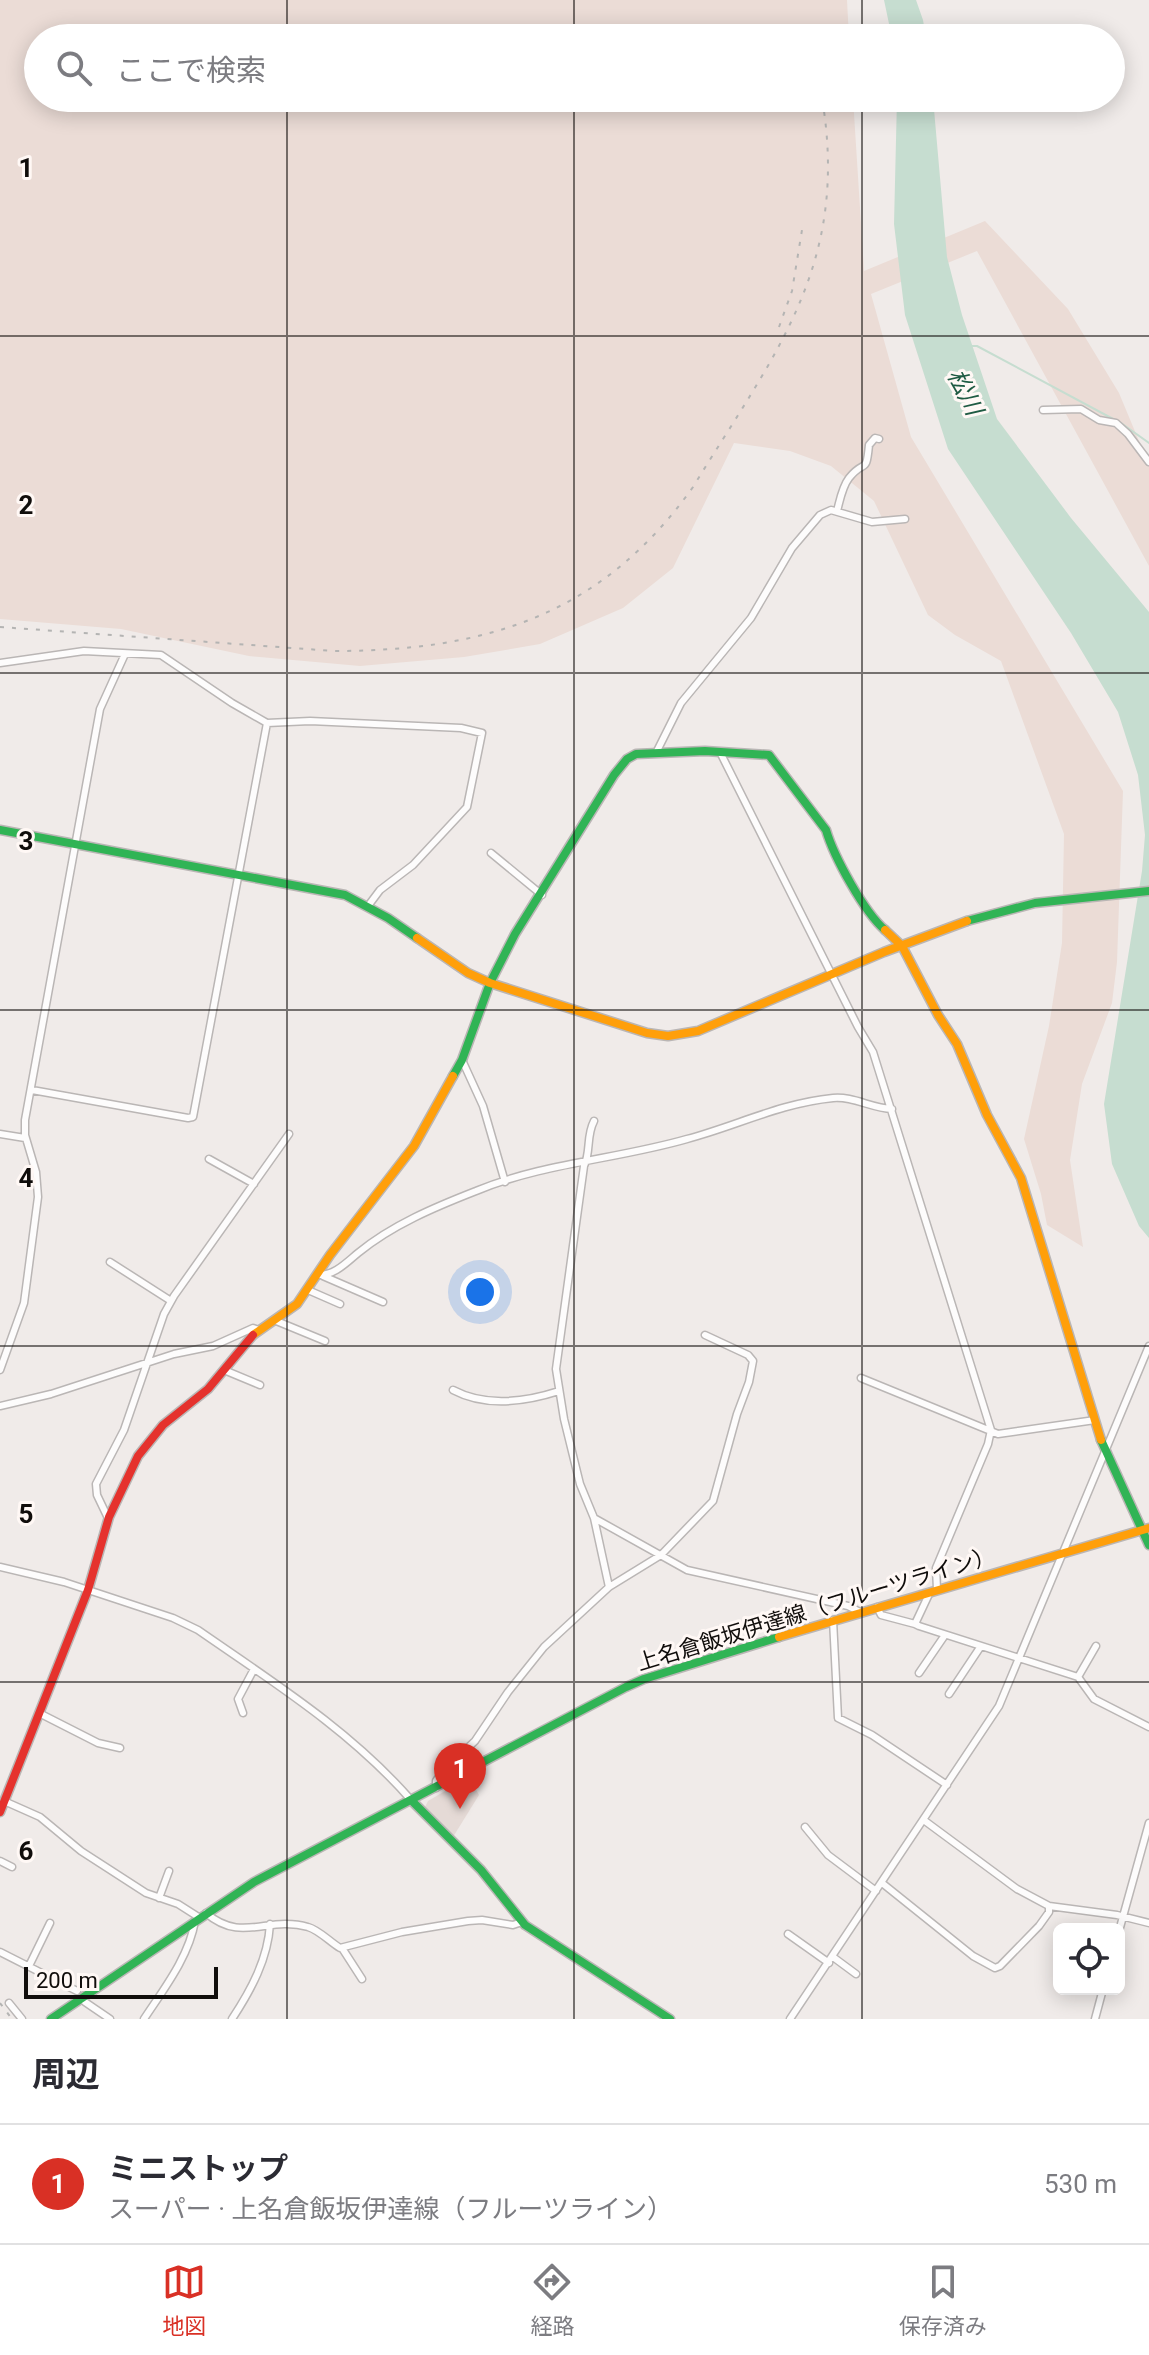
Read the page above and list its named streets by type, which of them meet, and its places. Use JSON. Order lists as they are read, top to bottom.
{
  "streets": {
    "street": ["上名倉飯坂伊達線（フルーツライン）"]
  },
  "water": ["松川"],
  "scale_bar": "200 m",
  "page": {
    "search": "ここで検索",
    "pins": "1",
    "scale": "200 m",
    "heading": "周辺",
    "list": [
      {
        "mark": "1",
        "name": "ミニストップ",
        "note": "スーパー · 上名倉飯坂伊達線（フルーツライン）",
        "value": "530 m"
      }
    ],
    "nav": ["地図", "経路", "保存済み"]
  },
  "grid": {
    "rows": [
      "1",
      "2",
      "3",
      "4",
      "5",
      "6"
    ]
  }
}
